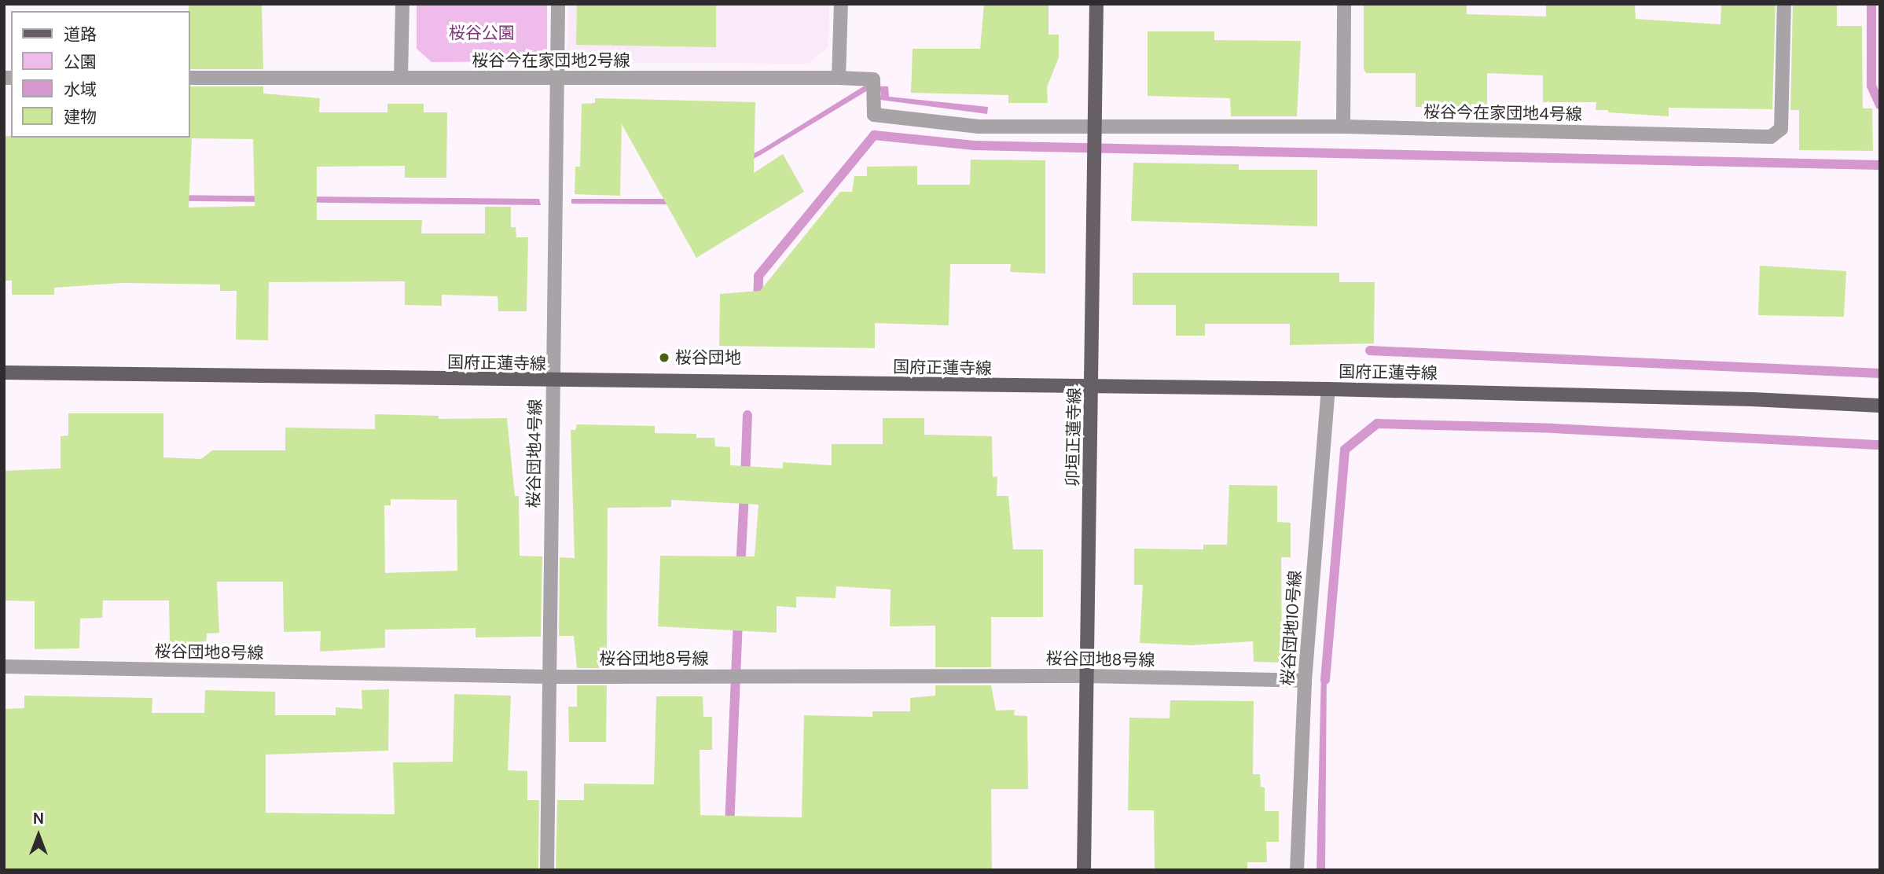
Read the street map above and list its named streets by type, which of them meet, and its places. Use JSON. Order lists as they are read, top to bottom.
{
  "streets": {
    "main road": ["国府正蓮寺線", "卯垣正蓮寺線"],
    "street": [
      "桜谷今在家団地2号線",
      "桜谷今在家団地4号線",
      "桜谷団地4号線",
      "桜谷団地10号線",
      "桜谷団地8号線"
    ]
  },
  "crossings": [
    ["桜谷今在家団地2号線", "桜谷今在家団地4号線"],
    ["桜谷今在家団地2号線", "卯垣正蓮寺線"],
    ["桜谷今在家団地2号線", "桜谷団地4号線"],
    ["桜谷今在家団地4号線", "卯垣正蓮寺線"],
    ["国府正蓮寺線", "卯垣正蓮寺線"],
    ["国府正蓮寺線", "桜谷団地4号線"],
    ["国府正蓮寺線", "桜谷団地10号線"],
    ["卯垣正蓮寺線", "桜谷団地8号線"],
    ["桜谷団地4号線", "桜谷団地8号線"],
    ["桜谷団地10号線", "桜谷団地8号線"]
  ],
  "parks": ["桜谷公園"],
  "places": ["桜谷団地"],
  "legend": [
    "道路",
    "公園",
    "水域",
    "建物"
  ],
  "north": "top"
}
